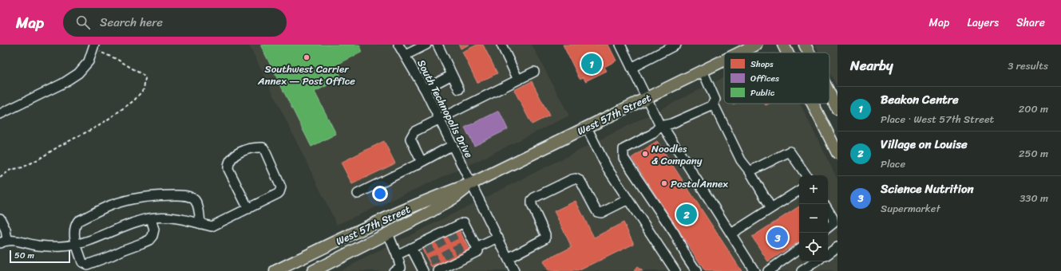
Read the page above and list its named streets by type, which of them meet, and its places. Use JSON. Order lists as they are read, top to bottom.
{
  "streets": {
    "main road": ["West 57th Street"],
    "street": ["South Technopolis Drive"]
  },
  "crossings": [
    ["South Technopolis Drive", "West 57th Street"]
  ],
  "places": ["Southwest Carrier Annex — Post Office", "Noodles & Company", "PostalAnnex"],
  "legend": ["Shops", "Offices", "Public"],
  "scale_bar": "50 m",
  "page": {
    "header": "Map",
    "search": "Search here",
    "nav": ["Map", "Layers", "Share"],
    "heading": ["Nearby", "3 results"],
    "pins": ["1", "2", "3"],
    "list": [
      {
        "mark": "1",
        "name": "Beakon Centre",
        "note": "Place · West 57th Street",
        "value": "200 m"
      },
      {
        "mark": "2",
        "name": "Village on Louise",
        "note": "Place",
        "value": "250 m"
      },
      {
        "mark": "3",
        "name": "Science Nutrition",
        "note": "Supermarket",
        "value": "330 m"
      }
    ],
    "map_buttons": ["+", "−"],
    "scale": "50 m"
  }
}
